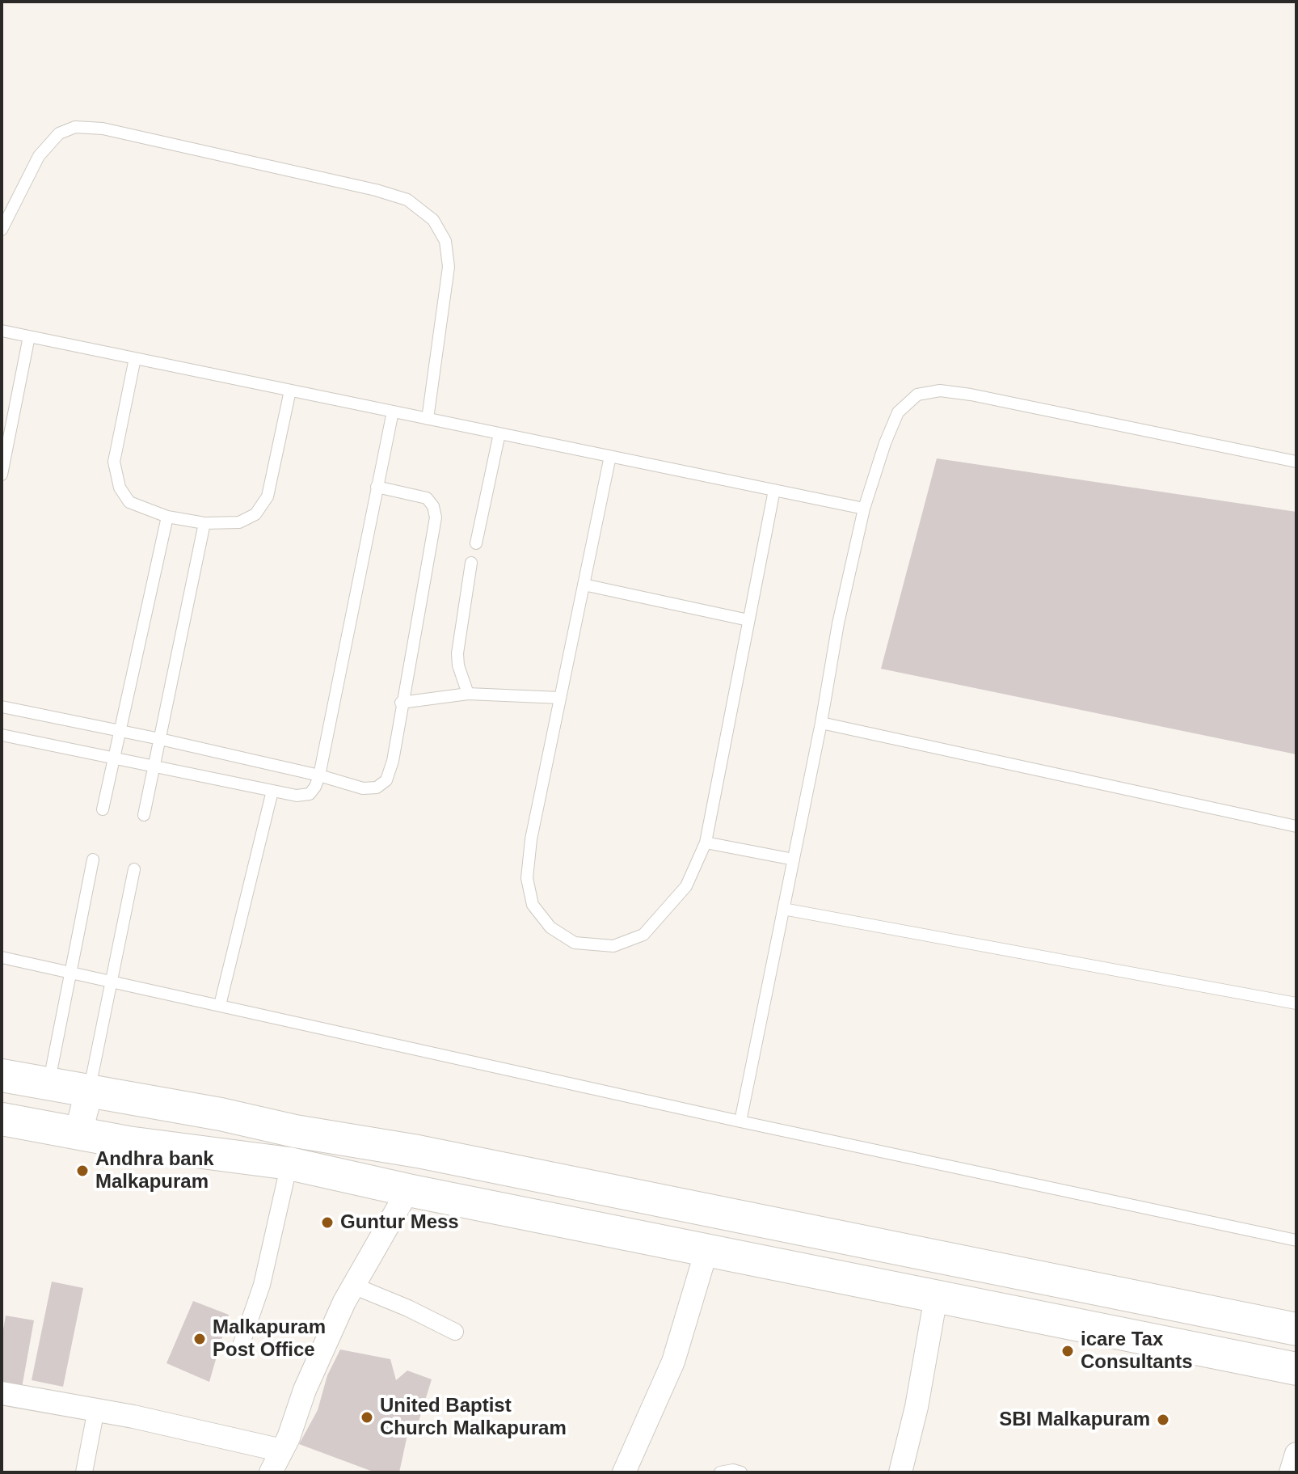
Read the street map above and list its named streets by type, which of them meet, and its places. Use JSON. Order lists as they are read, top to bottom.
{
  "places": [
    "Andhra bank Malkapuram",
    "Guntur Mess",
    "Malkapuram Post Office",
    "icare Tax Consultants",
    "United Baptist Church Malkapuram",
    "SBI Malkapuram"
  ]
}
